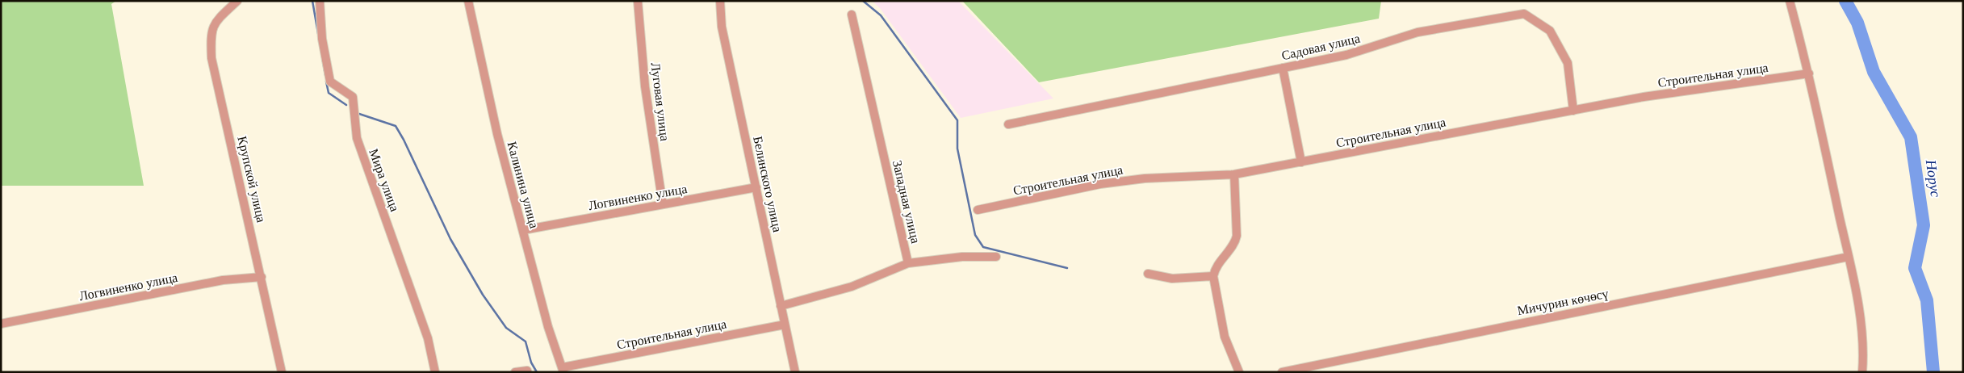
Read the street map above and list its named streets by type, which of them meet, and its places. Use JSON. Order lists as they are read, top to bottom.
{
  "streets": {
    "street": [
      "Садовая улица",
      "Строительная улица",
      "Луговая улица",
      "Крупской улица",
      "Мира улица",
      "Белинского улица",
      "Калинина улица",
      "Логвиненко улица",
      "Западная улица",
      "Мичурин көчөсү"
    ]
  },
  "crossings": [
    ["Садовая улица", "Строительная улица"],
    ["Строительная улица", "Белинского улица"],
    ["Строительная улица", "Калинина улица"],
    ["Луговая улица", "Логвиненко улица"],
    ["Крупской улица", "Логвиненко улица"],
    ["Белинского улица", "Логвиненко улица"],
    ["Белинского улица", "Западная улица"],
    ["Калинина улица", "Логвиненко улица"]
  ],
  "water": ["Норус"]
}
